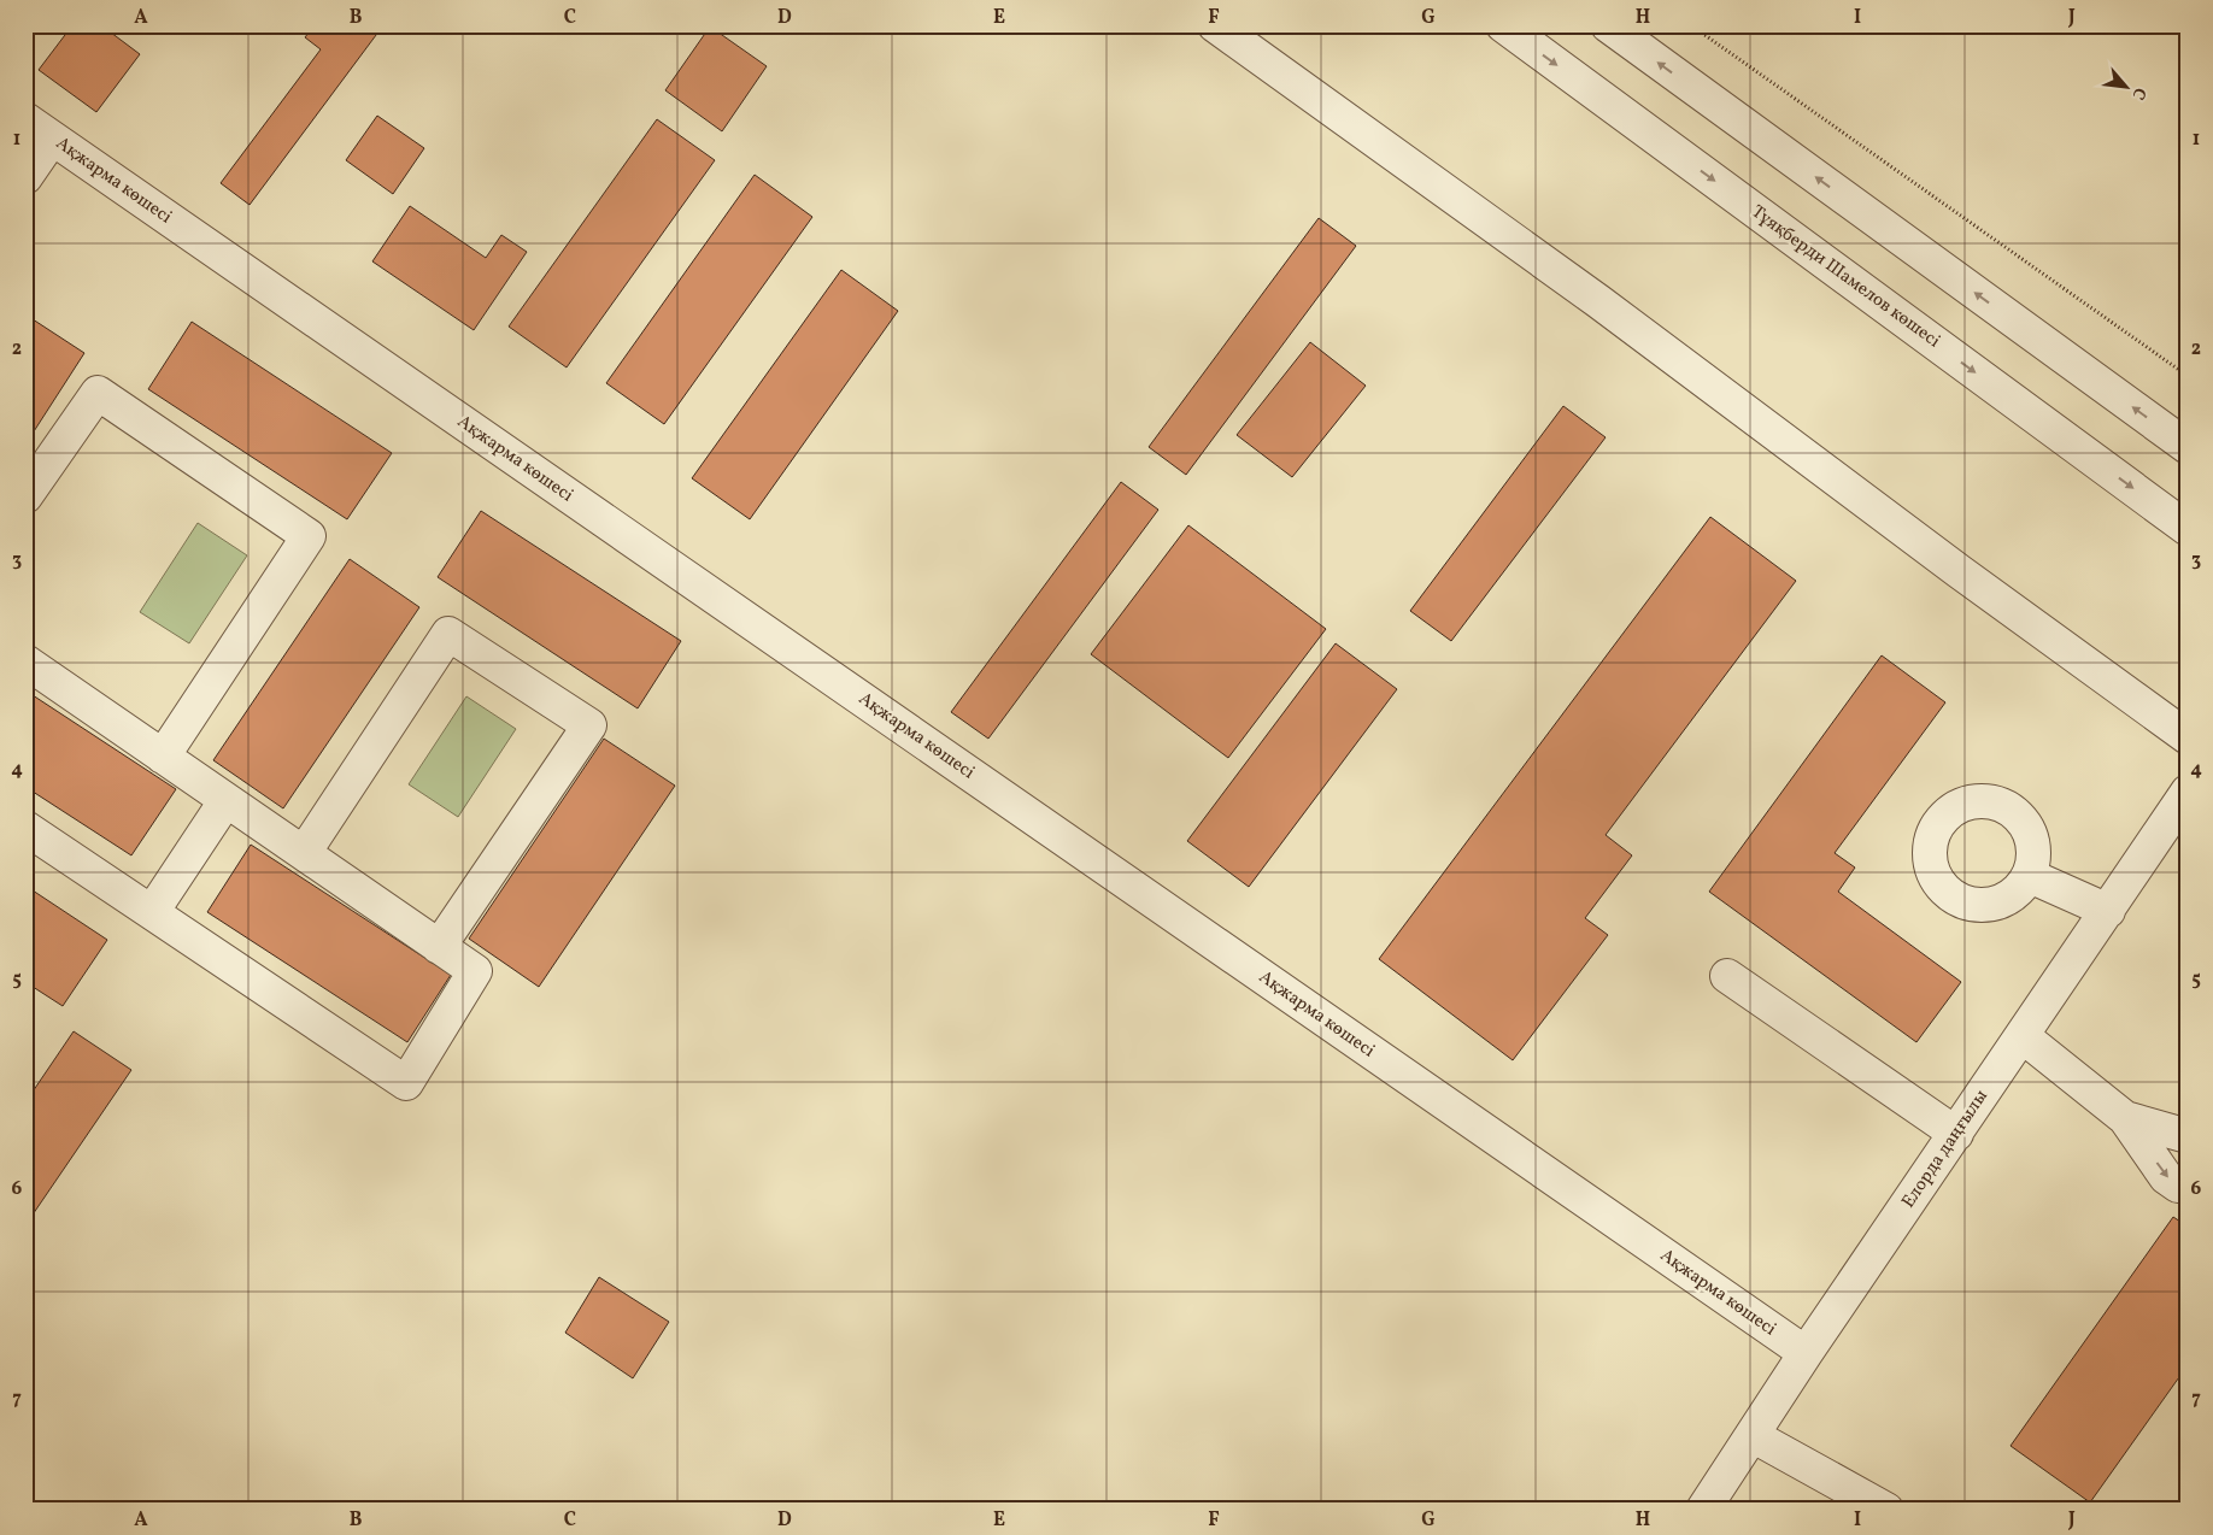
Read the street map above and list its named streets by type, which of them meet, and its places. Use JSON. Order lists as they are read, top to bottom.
{
  "streets": {
    "street": ["Ақжарма көшесі", "Тұяқберди Шамелов көшесі", "Елорда даңғылы"]
  },
  "crossings": [
    ["Ақжарма көшесі", "Елорда даңғылы"]
  ],
  "north": "bottom right",
  "grid": {
    "columns": [
      "A",
      "B",
      "C",
      "D",
      "E",
      "F",
      "G",
      "H",
      "I",
      "J"
    ],
    "rows": [
      "1",
      "2",
      "3",
      "4",
      "5",
      "6",
      "7"
    ]
  }
}
